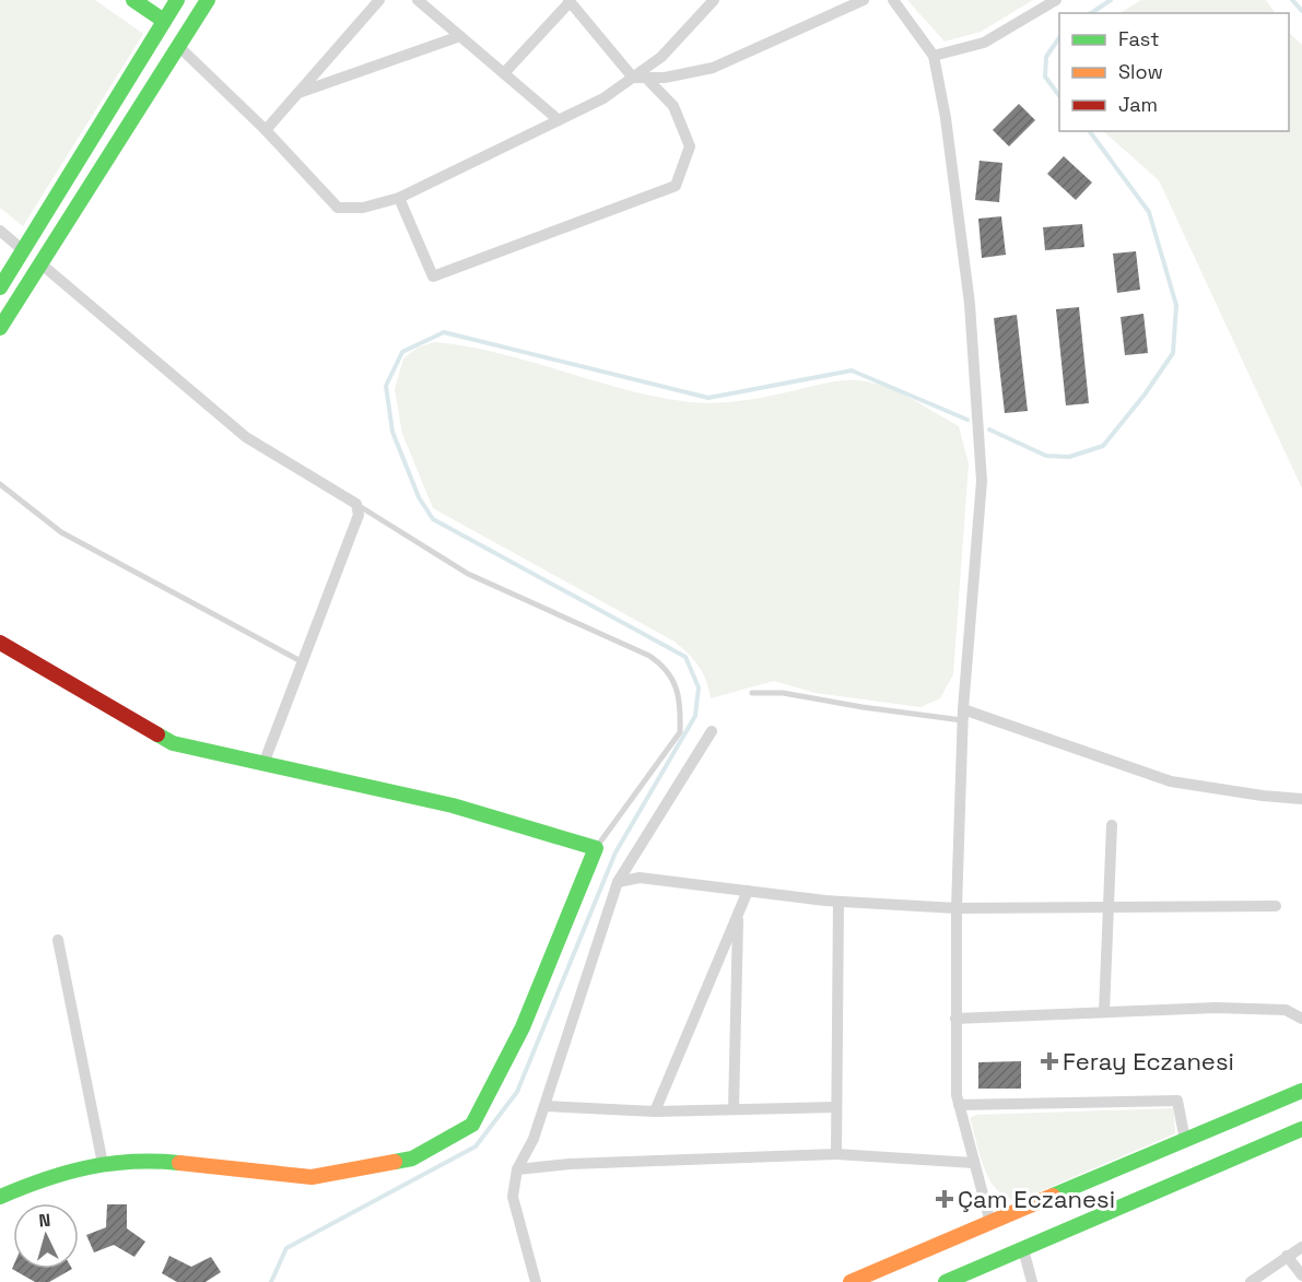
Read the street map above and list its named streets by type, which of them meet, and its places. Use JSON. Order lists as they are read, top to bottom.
{
  "places": {
    "health": ["Feray Eczanesi", "Çam Eczanesi"]
  },
  "legend": ["Fast", "Slow", "Jam"],
  "north": "top"
}
